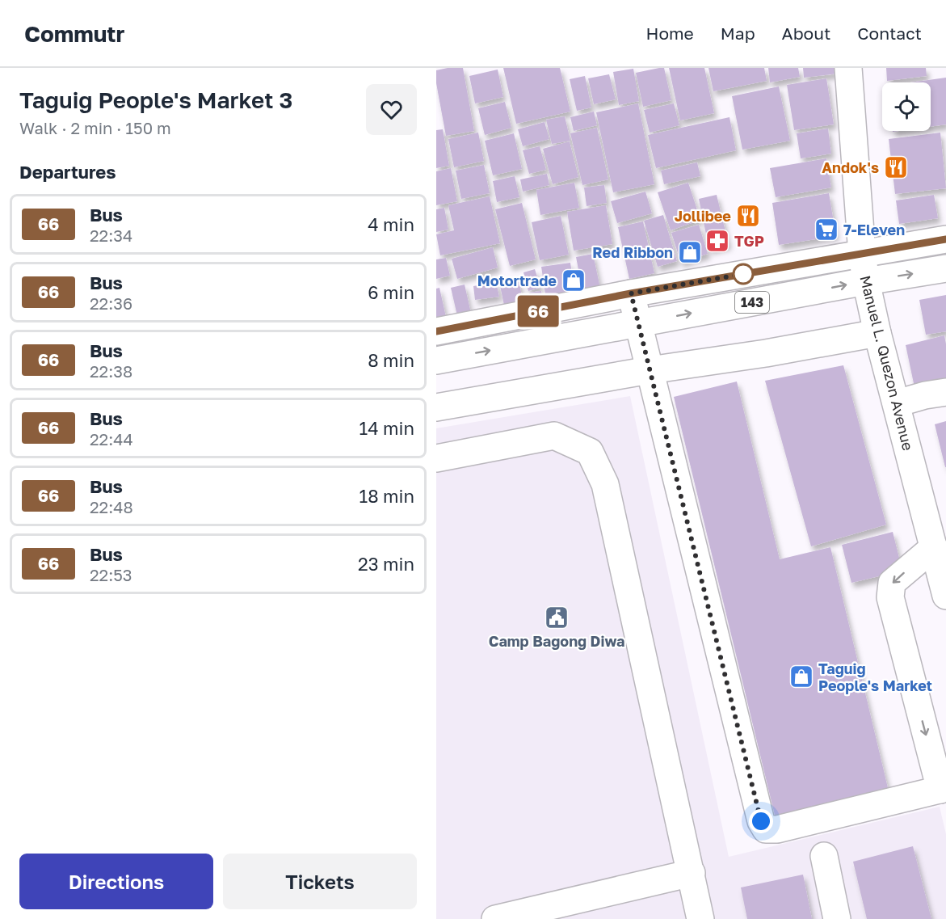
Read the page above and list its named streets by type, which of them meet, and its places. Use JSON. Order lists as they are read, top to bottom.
{
  "streets": {
    "main road": ["143", "Manuel L. Quezon Avenue"]
  },
  "crossings": [
    ["143", "Manuel L. Quezon Avenue"]
  ],
  "places": {
    "restaurant": ["Andok's", "Jollibee"],
    "supermarket": ["7-Eleven"],
    "pharmacy": ["TGP"],
    "shop": ["Red Ribbon", "Motortrade", "Taguig People's Market"],
    "public building": ["Camp Bagong Diwa"]
  },
  "lines": ["bus line 66"],
  "page": {
    "header": "Commutr",
    "nav": [
      "Home",
      "Map",
      "About",
      "Contact"
    ],
    "heading": [
      ["Taguig People's Market 3", "Walk · 2 min · 150 m"],
      "Departures"
    ],
    "on_map": "66",
    "list": [
      {
        "mark": "66",
        "name": "Bus",
        "note": "22:34",
        "value": "4 min"
      },
      {
        "mark": "66",
        "name": "Bus",
        "note": "22:36",
        "value": "6 min"
      },
      {
        "mark": "66",
        "name": "Bus",
        "note": "22:38",
        "value": "8 min"
      },
      {
        "mark": "66",
        "name": "Bus",
        "note": "22:44",
        "value": "14 min"
      },
      {
        "mark": "66",
        "name": "Bus",
        "note": "22:48",
        "value": "18 min"
      },
      {
        "mark": "66",
        "name": "Bus",
        "note": "22:53",
        "value": "23 min"
      }
    ],
    "buttons": ["Directions", "Tickets"]
  }
}
